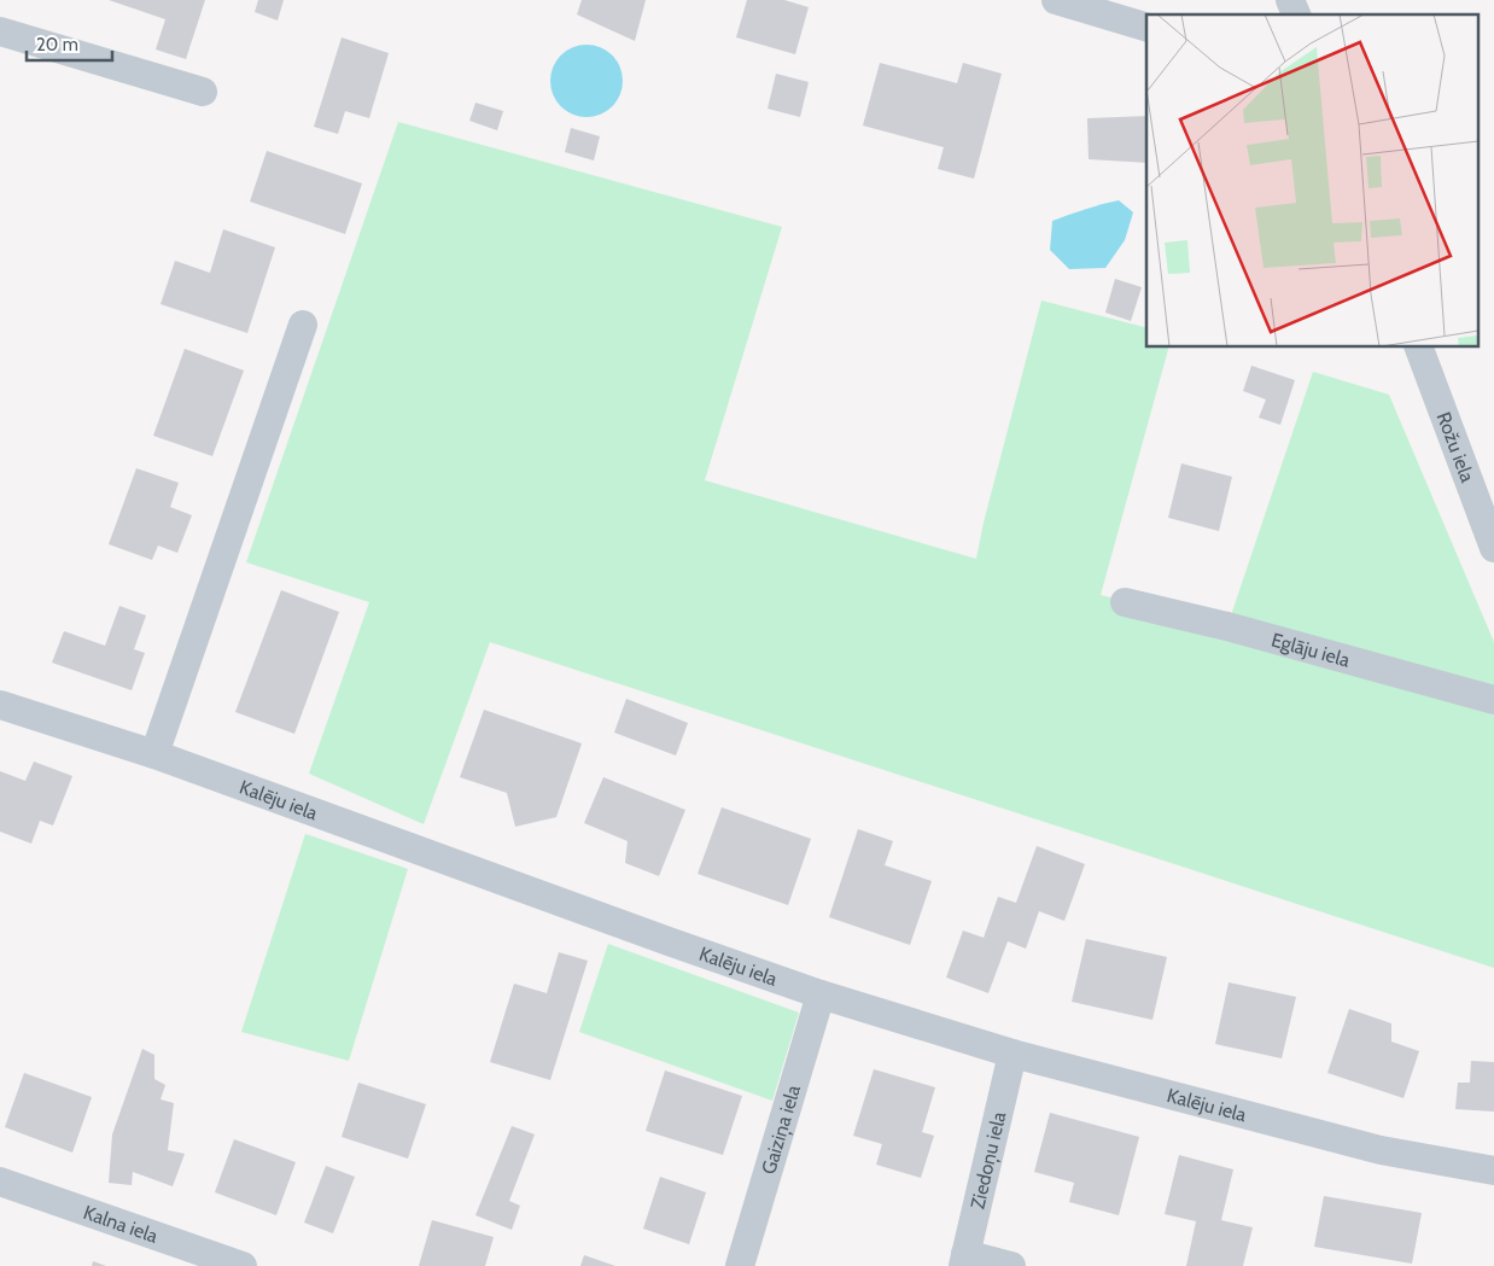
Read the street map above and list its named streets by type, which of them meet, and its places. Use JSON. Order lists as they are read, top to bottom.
{
  "streets": {
    "street": [
      "Rožu iela",
      "Eglāju iela",
      "Kalēju iela",
      "Gaiziņa iela",
      "Ziedoņu iela",
      "Kalna iela"
    ]
  },
  "crossings": [
    ["Kalēju iela", "Gaiziņa iela"],
    ["Kalēju iela", "Ziedoņu iela"]
  ],
  "scale_bar": "20 m"
}
